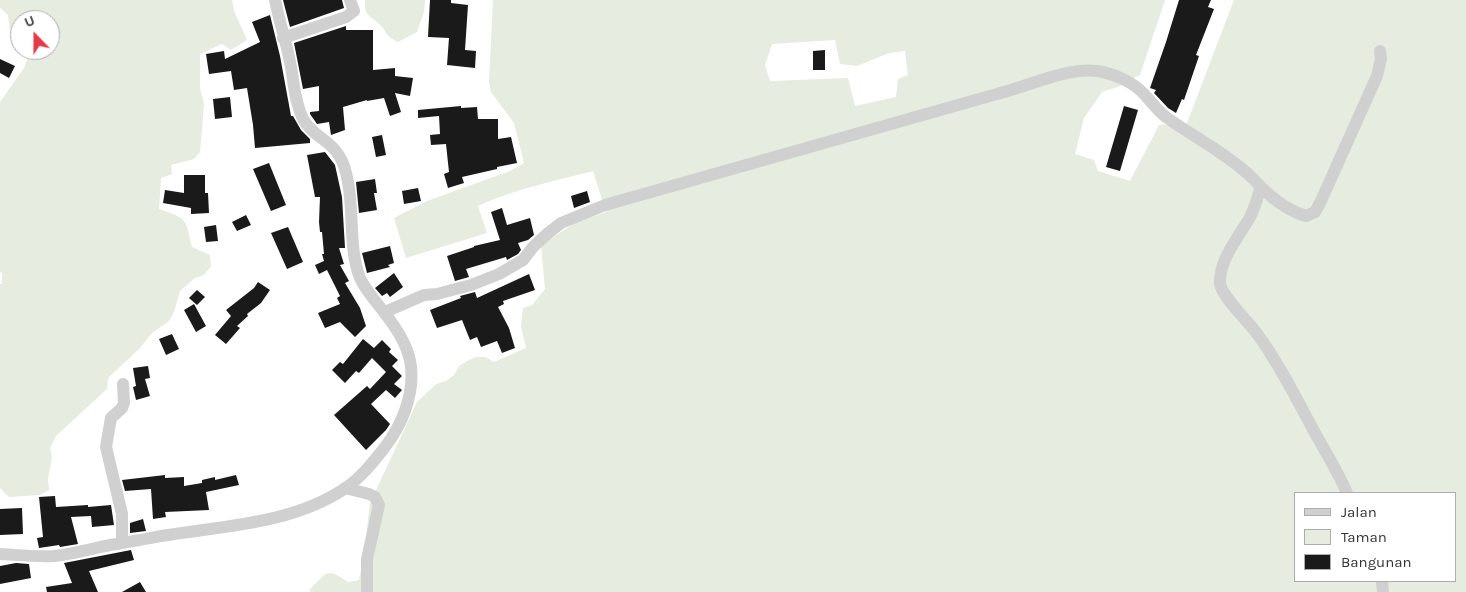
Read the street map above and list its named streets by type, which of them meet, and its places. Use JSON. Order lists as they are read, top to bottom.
{
  "legend": ["Jalan", "Taman", "Bangunan"],
  "north": "top"
}
